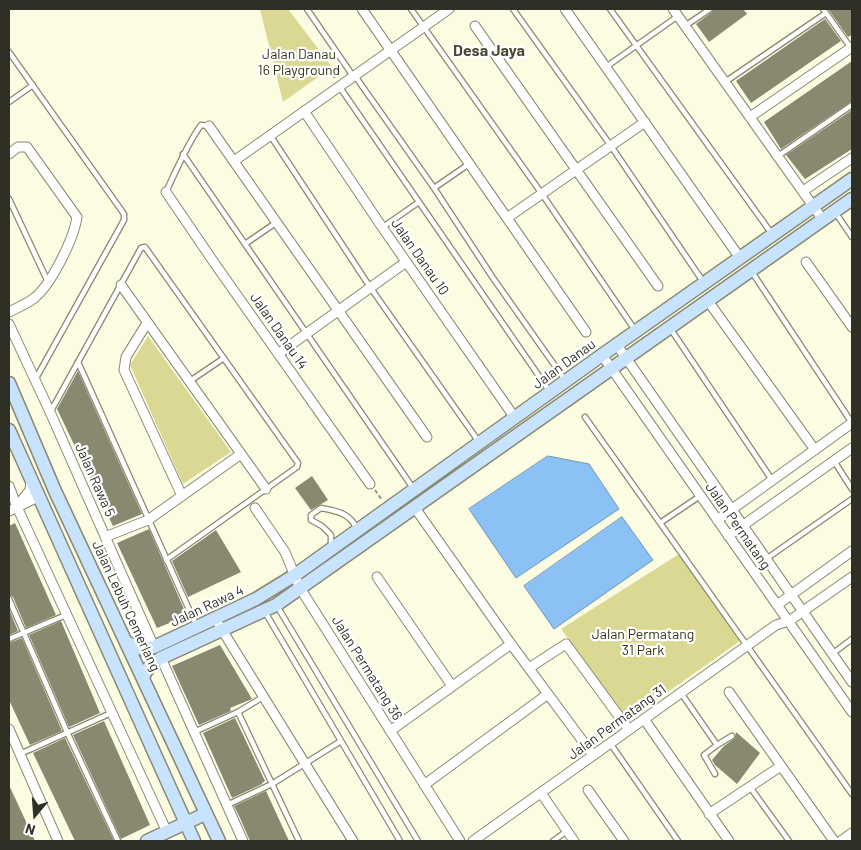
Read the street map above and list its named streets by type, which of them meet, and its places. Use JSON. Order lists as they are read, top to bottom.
{
  "streets": {
    "street": [
      "Jalan Danau 10",
      "Jalan Danau 14",
      "Jalan Danau",
      "Jalan Rawa 5",
      "Jalan Permatang",
      "Jalan Lebuh Cemerlang",
      "Jalan Rawa 4",
      "Jalan Permatang 36",
      "Jalan Permatang 31"
    ]
  },
  "crossings": [
    ["Jalan Danau 10", "Jalan Danau"],
    ["Jalan Danau", "Jalan Permatang"],
    ["Jalan Danau", "Jalan Rawa 4"],
    ["Jalan Danau", "Jalan Permatang 36"],
    ["Jalan Rawa 5", "Jalan Rawa 4"],
    ["Jalan Permatang", "Jalan Permatang 31"],
    ["Jalan Lebuh Cemerlang", "Jalan Rawa 4"],
    ["Jalan Rawa 4", "Jalan Permatang 36"]
  ],
  "districts": ["Desa Jaya"],
  "parks": ["Jalan Danau 16 Playground", "Jalan Permatang 31 Park"],
  "north": "bottom"
}
